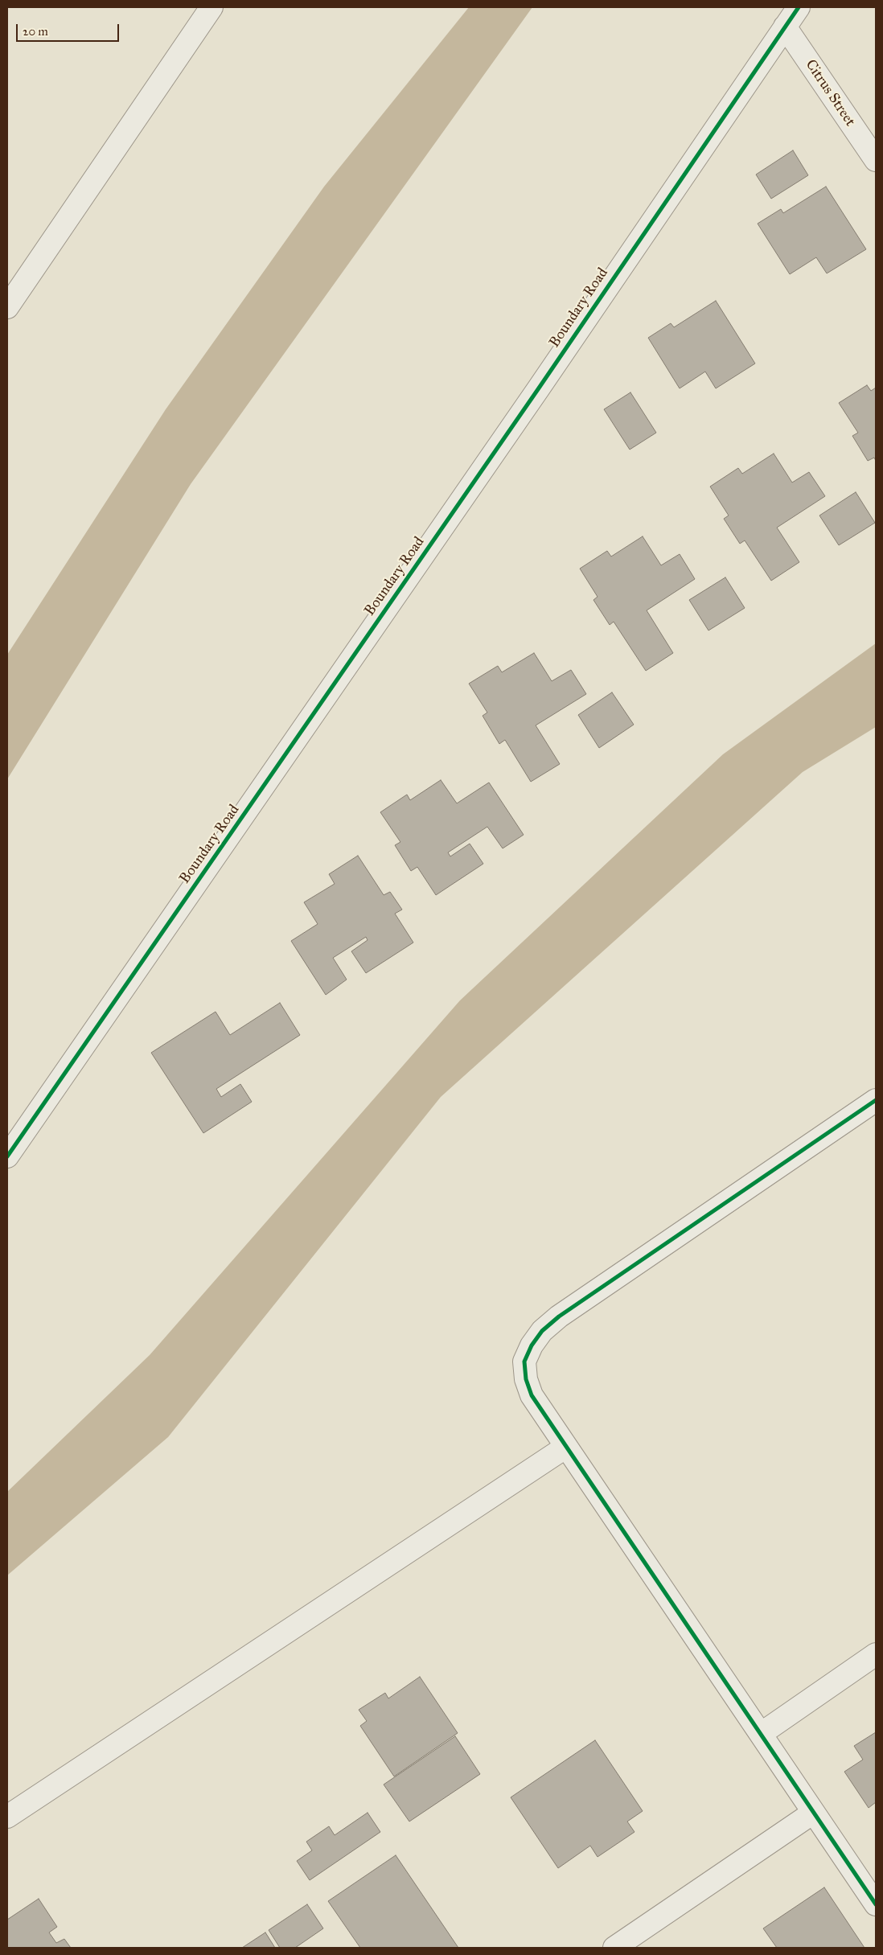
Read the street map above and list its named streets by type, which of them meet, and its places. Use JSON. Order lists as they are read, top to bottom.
{
  "streets": {
    "street": ["Citrus Street", "Boundary Road"]
  },
  "crossings": [
    ["Citrus Street", "Boundary Road"]
  ],
  "scale_bar": "20 m"
}
